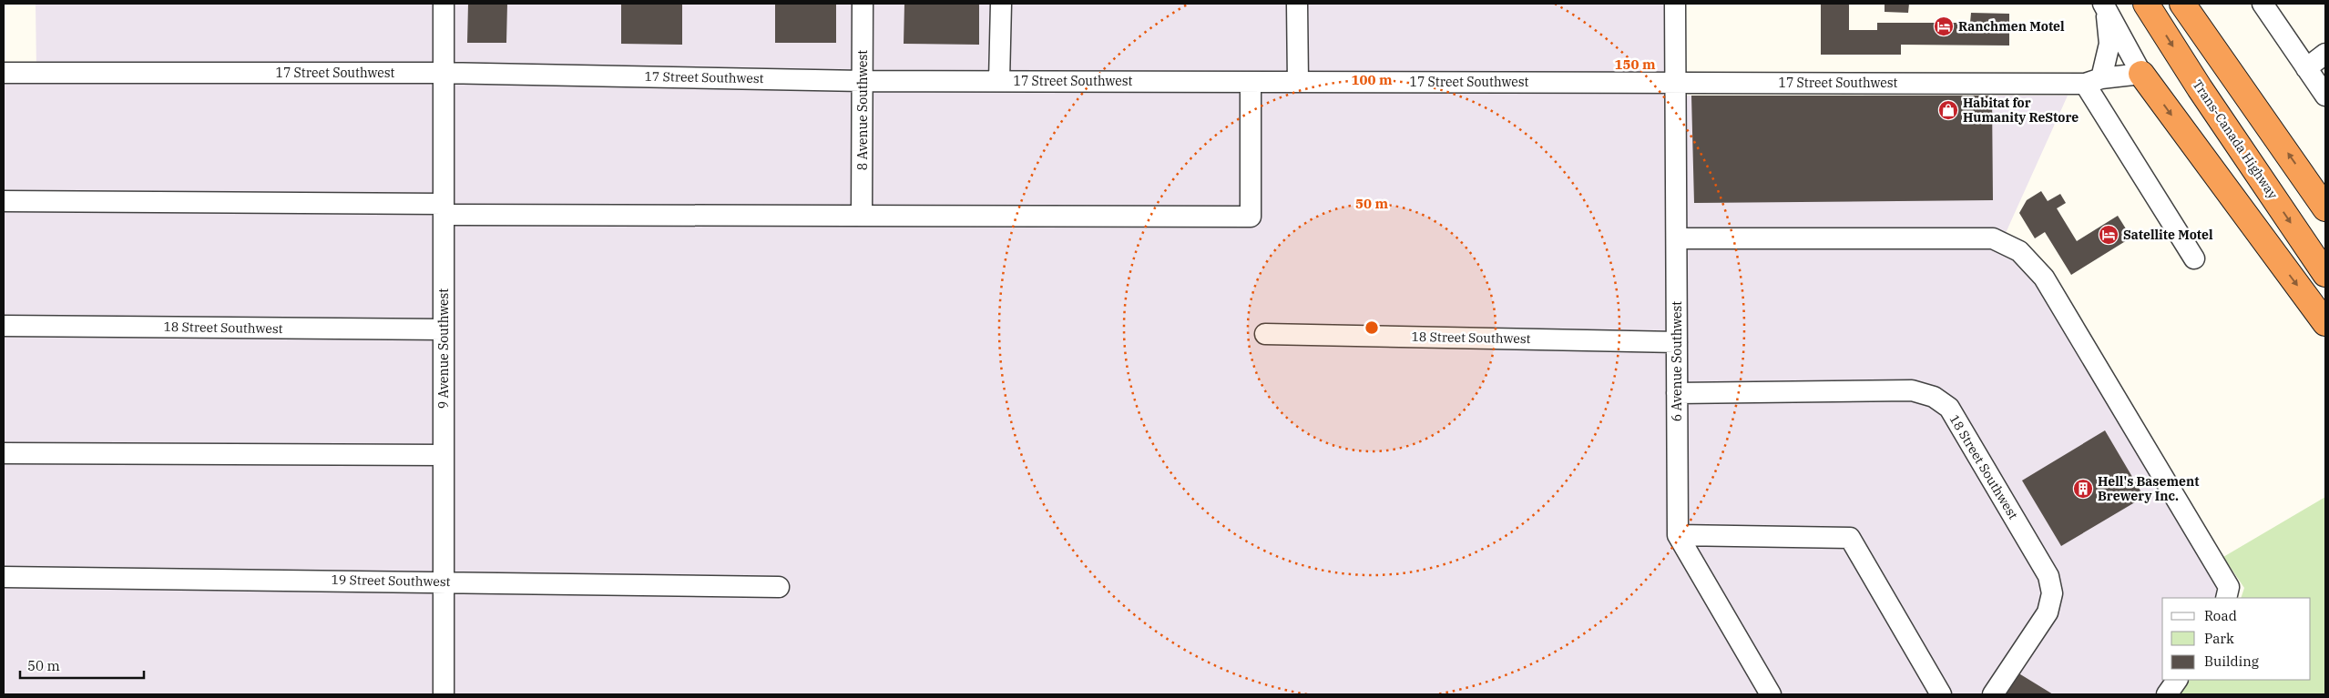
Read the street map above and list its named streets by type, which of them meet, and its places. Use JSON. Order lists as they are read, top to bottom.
{
  "streets": {
    "highway": ["Trans-Canada Highway"],
    "street": [
      "17 Street Southwest",
      "8 Avenue Southwest",
      "18 Street Southwest",
      "9 Avenue Southwest",
      "6 Avenue Southwest",
      "19 Street Southwest"
    ]
  },
  "crossings": [
    ["17 Street Southwest", "8 Avenue Southwest"],
    ["17 Street Southwest", "9 Avenue Southwest"],
    ["17 Street Southwest", "6 Avenue Southwest"],
    ["18 Street Southwest", "9 Avenue Southwest"],
    ["18 Street Southwest", "6 Avenue Southwest"],
    ["9 Avenue Southwest", "19 Street Southwest"]
  ],
  "places": {
    "hotel": ["Ranchmen Motel", "Satellite Motel"],
    "shop": ["Habitat for Humanity ReStore"],
    "building": ["Hell's Basement Brewery Inc."]
  },
  "legend": ["Road", "Park", "Building"],
  "scale_bar": "50 m",
  "rings": ["150 m", "100 m", "50 m"]
}
